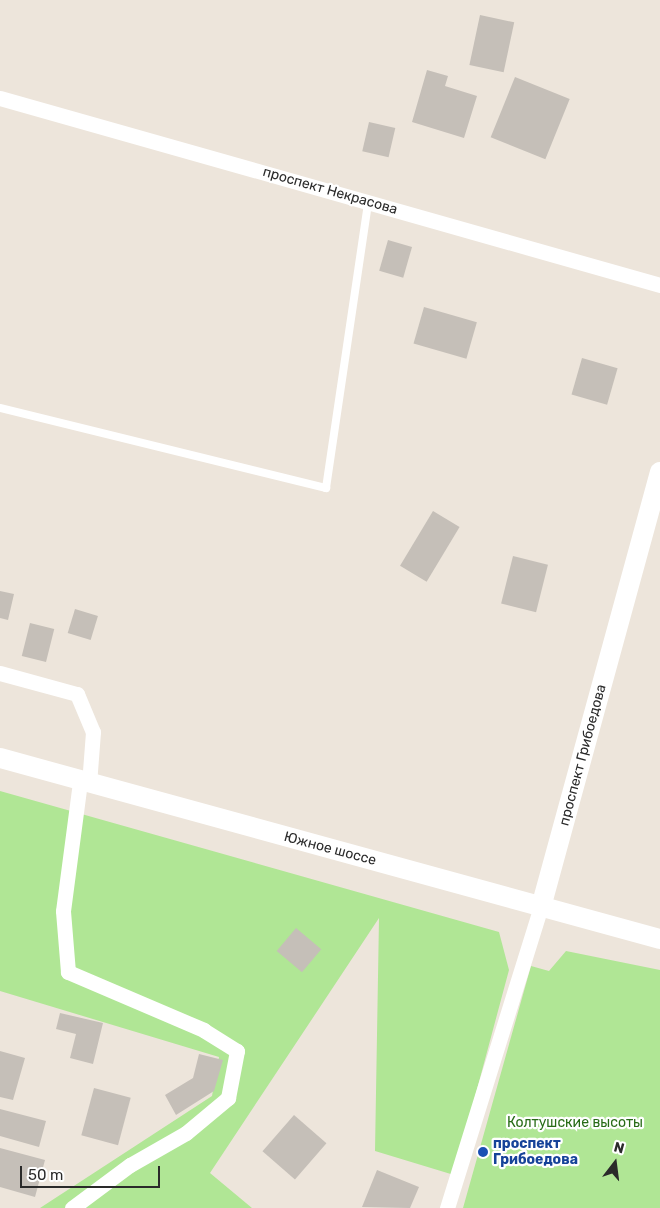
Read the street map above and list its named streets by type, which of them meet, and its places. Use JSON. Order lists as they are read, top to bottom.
{
  "streets": {
    "street": ["проспект Некрасова", "проспект Грибоедова", "Южное шоссе"]
  },
  "crossings": [
    ["проспект Грибоедова", "Южное шоссе"]
  ],
  "parks": ["Колтушские высоты"],
  "places": ["проспект Грибоедова"],
  "scale_bar": "50 m",
  "north": "top"
}
